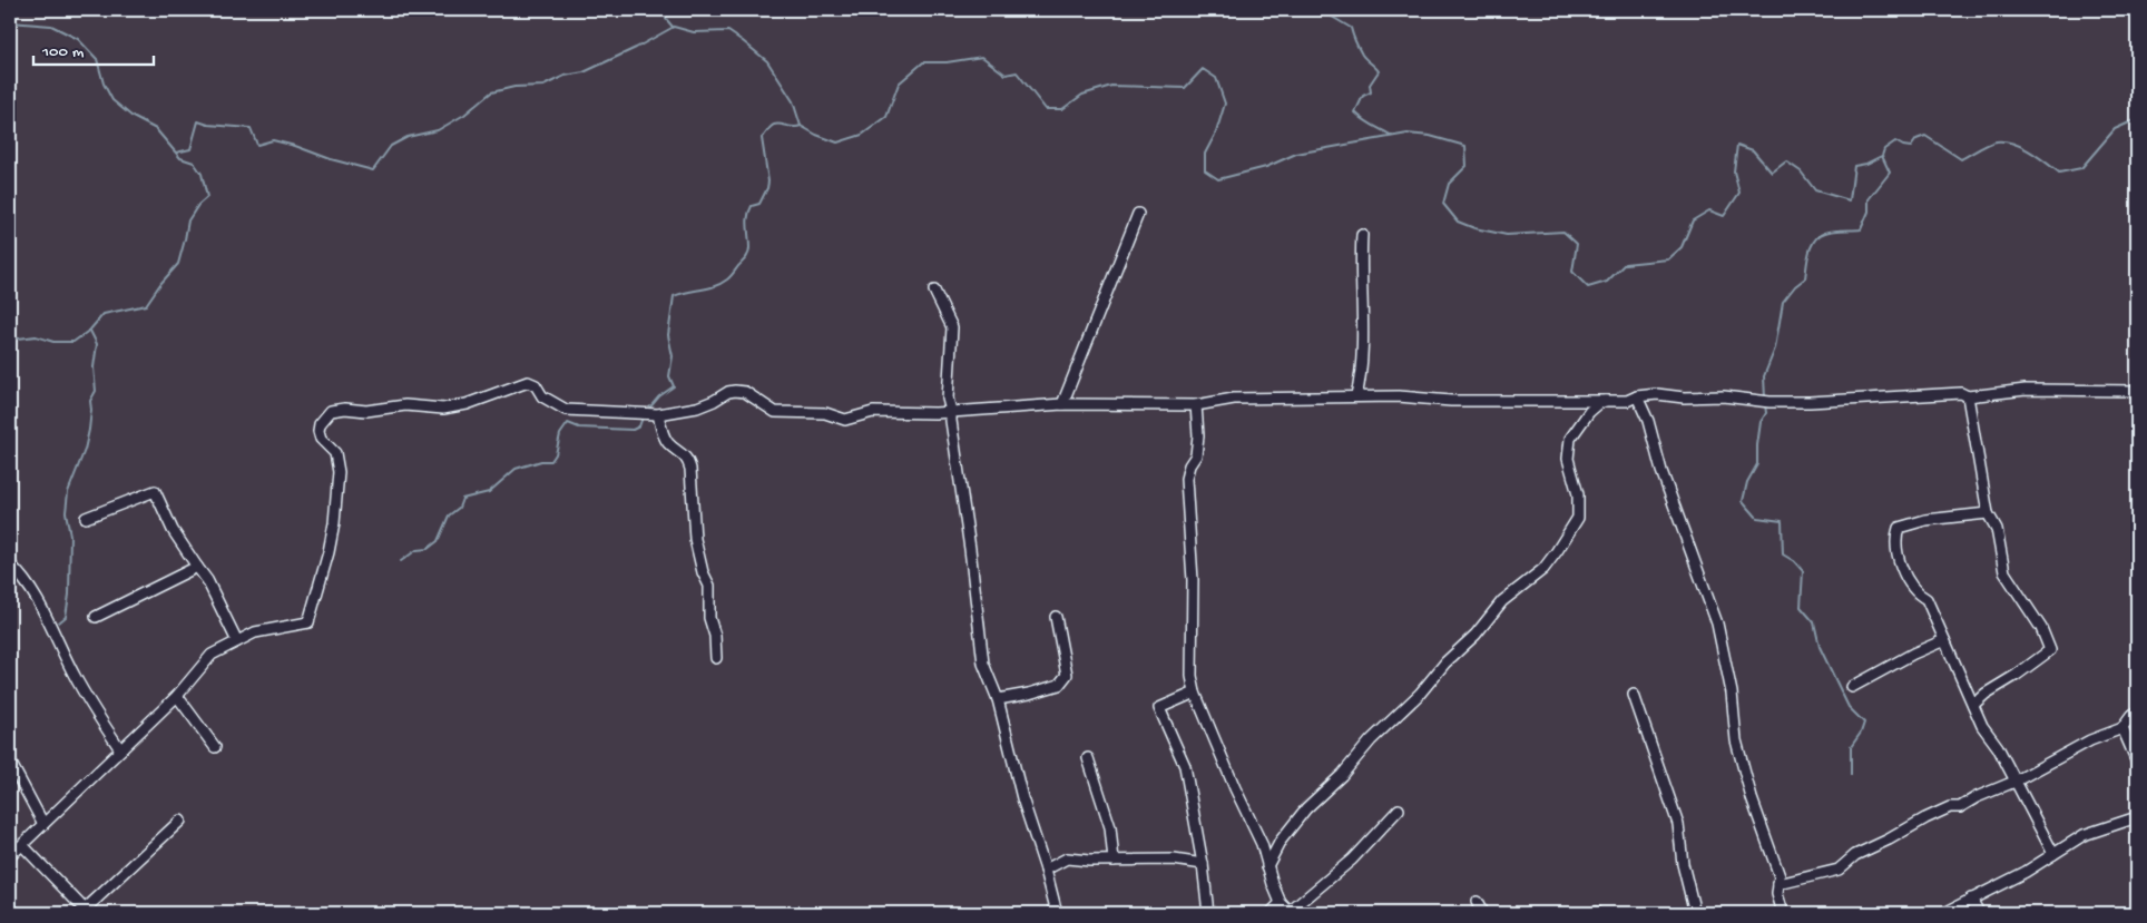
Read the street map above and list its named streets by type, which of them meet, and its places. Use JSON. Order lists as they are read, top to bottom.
{
  "scale_bar": "100 m"
}
